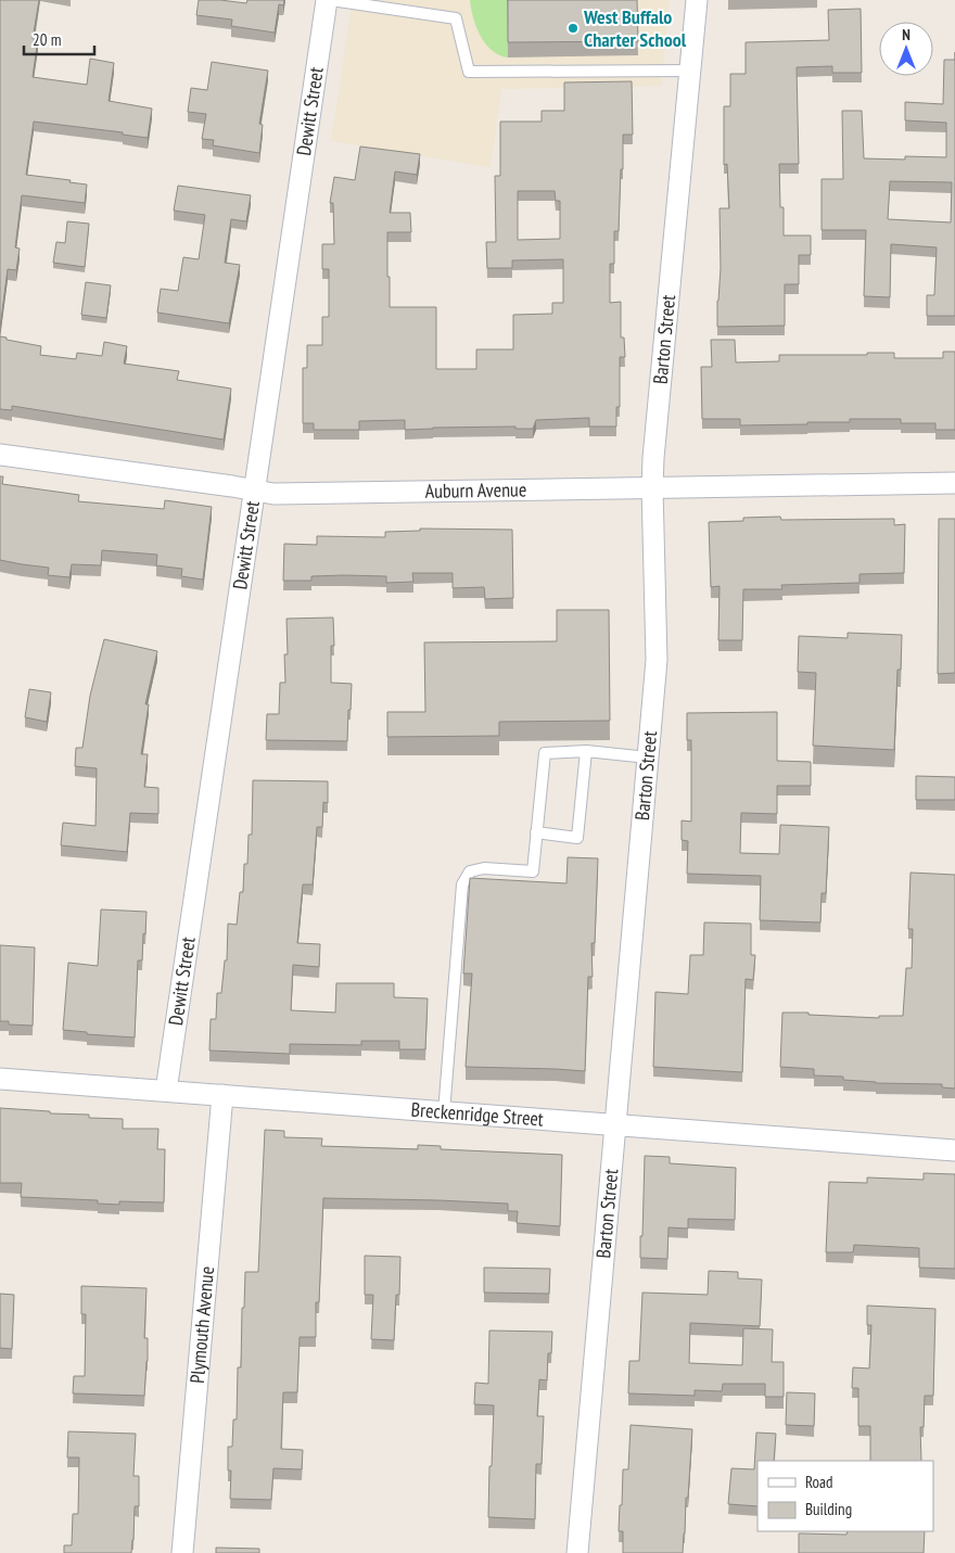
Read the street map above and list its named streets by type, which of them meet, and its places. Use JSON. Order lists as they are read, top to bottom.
{
  "streets": {
    "street": [
      "Dewitt Street",
      "Barton Street",
      "Auburn Avenue",
      "Breckenridge Street",
      "Plymouth Avenue"
    ]
  },
  "crossings": [
    ["Dewitt Street", "Auburn Avenue"],
    ["Dewitt Street", "Breckenridge Street"],
    ["Barton Street", "Auburn Avenue"],
    ["Barton Street", "Breckenridge Street"],
    ["Breckenridge Street", "Plymouth Avenue"]
  ],
  "places": ["West Buffalo Charter School"],
  "legend": ["Road", "Building"],
  "scale_bar": "20 m",
  "north": "top"
}
